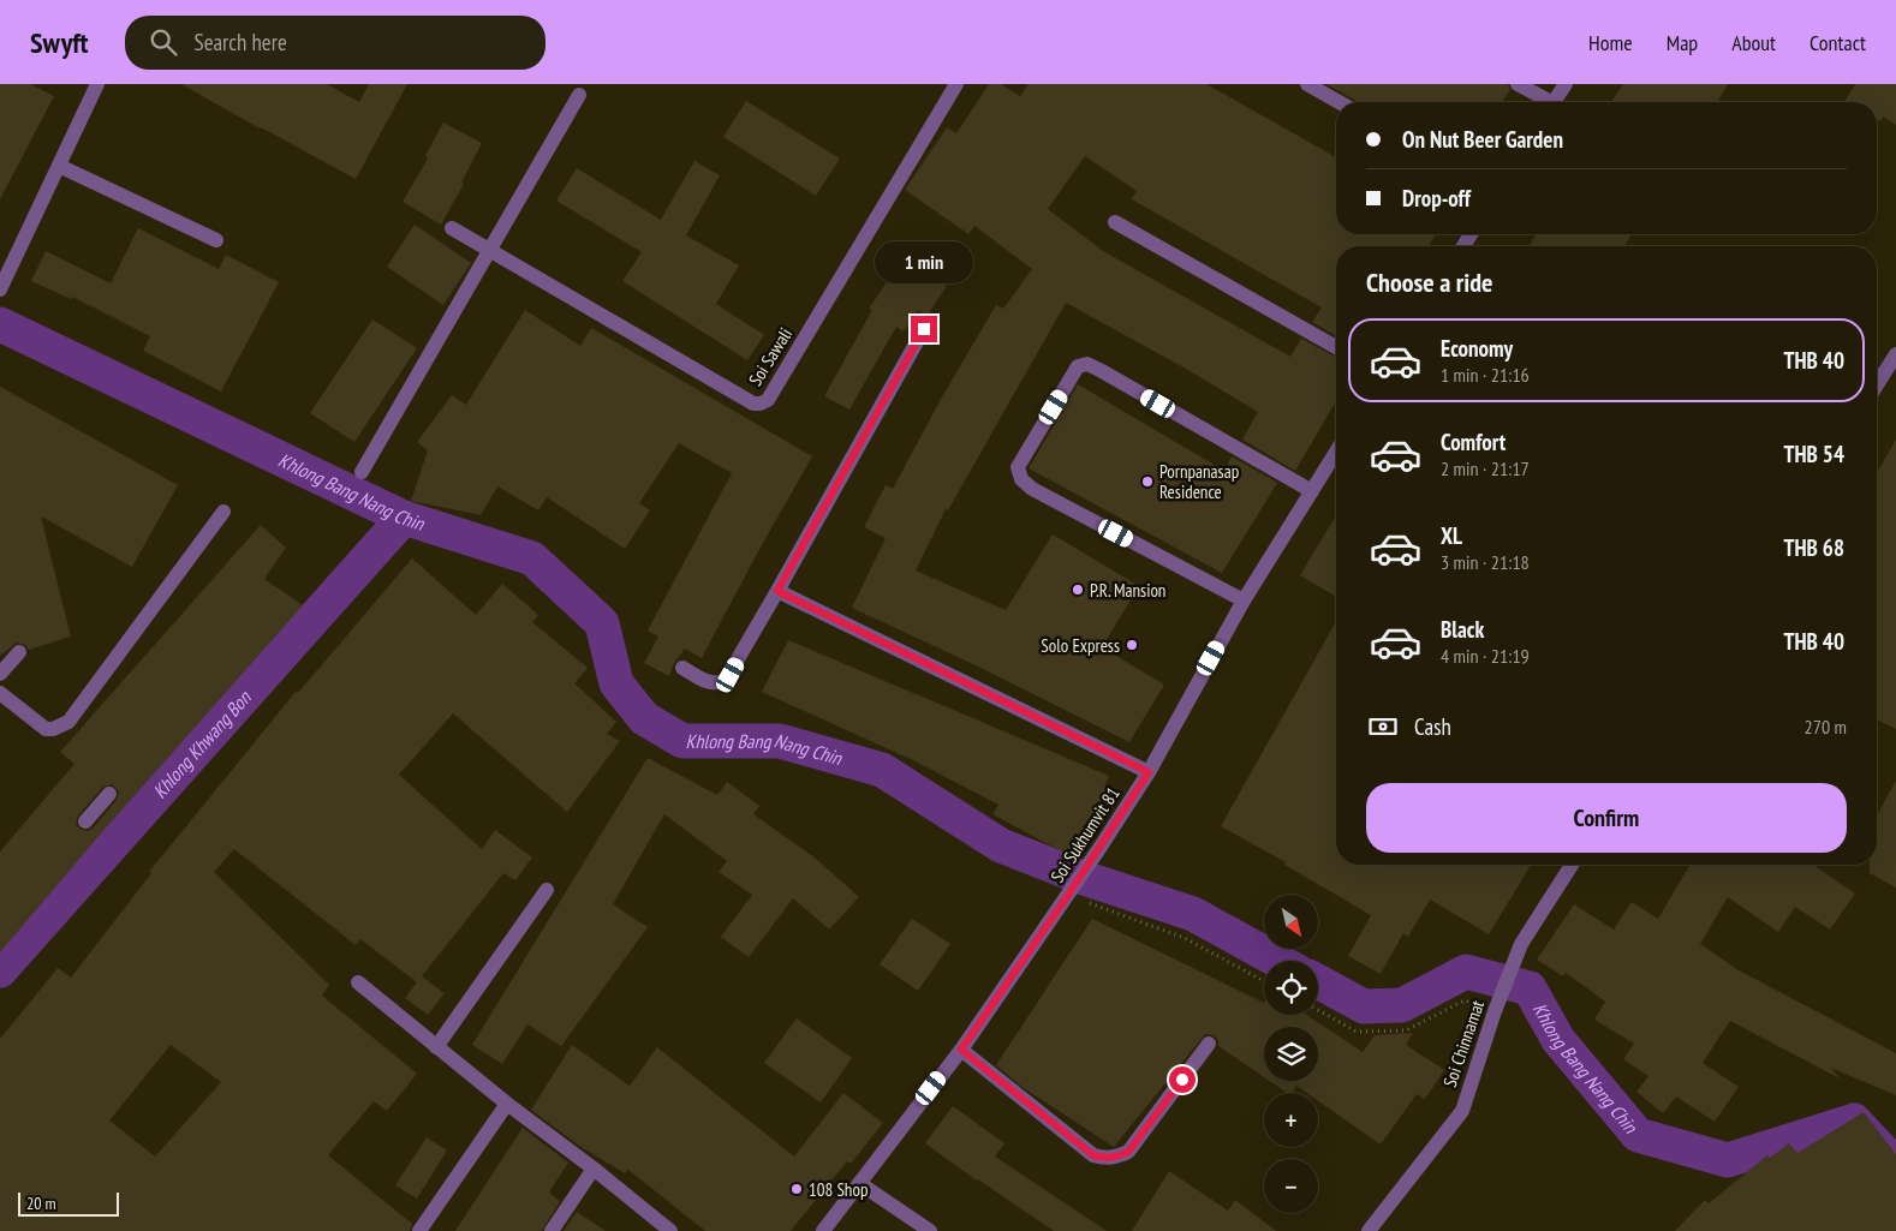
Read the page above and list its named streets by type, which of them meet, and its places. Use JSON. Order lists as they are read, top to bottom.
{
  "streets": {
    "street": ["Soi Sawali", "Soi Sukhumvit 81", "Soi Chinnamat"]
  },
  "water": ["Khlong Bang Nang Chin", "Khlong Khwang Bon"],
  "places": [
    "Pornpanasap Residence",
    "P.R. Mansion",
    "Solo Express",
    "108 Shop"
  ],
  "scale_bar": "20 m",
  "north": "bottom right",
  "page": {
    "header": "Swyft",
    "search": "Search here",
    "nav": [
      "Home",
      "Map",
      "About",
      "Contact"
    ],
    "banner": ["On Nut Beer Garden", "Drop-off"],
    "bubble": "1 min",
    "heading": "Choose a ride",
    "list": [
      {
        "name": "Economy",
        "note": "1 min · 21:16",
        "value": "THB 40"
      },
      {
        "name": "Comfort",
        "note": "2 min · 21:17",
        "value": "THB 54"
      },
      {
        "name": "XL",
        "note": "3 min · 21:18",
        "value": "THB 68"
      },
      {
        "name": "Black",
        "note": "4 min · 21:19",
        "value": "THB 40"
      }
    ],
    "pay": ["Cash", "270 m"],
    "buttons": "Confirm",
    "map_buttons": ["+", "−"],
    "scale": "20 m"
  }
}
